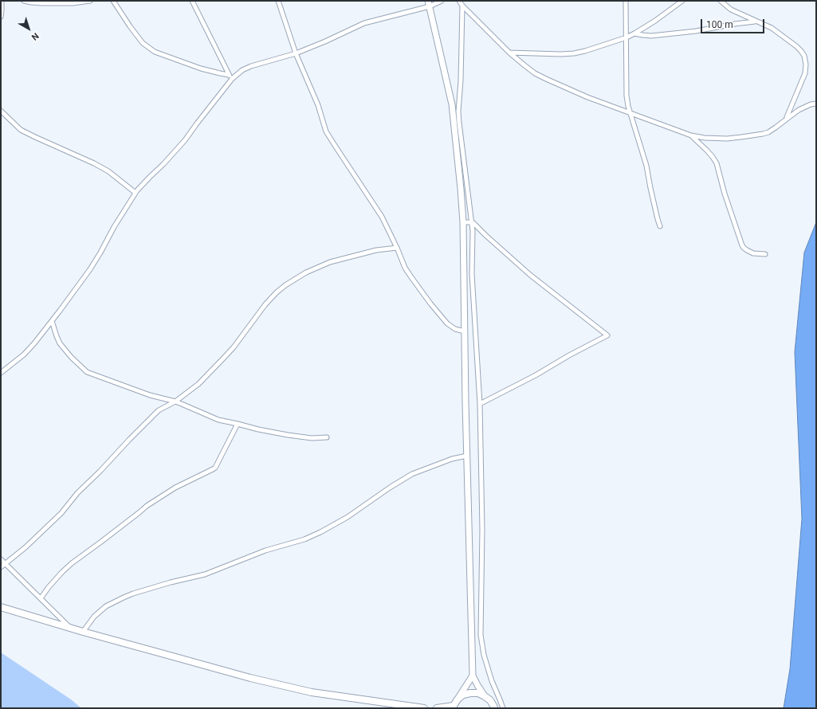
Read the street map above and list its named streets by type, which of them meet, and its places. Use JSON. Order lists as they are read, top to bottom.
{
  "scale_bar": "100 m",
  "north": "bottom right"
}
